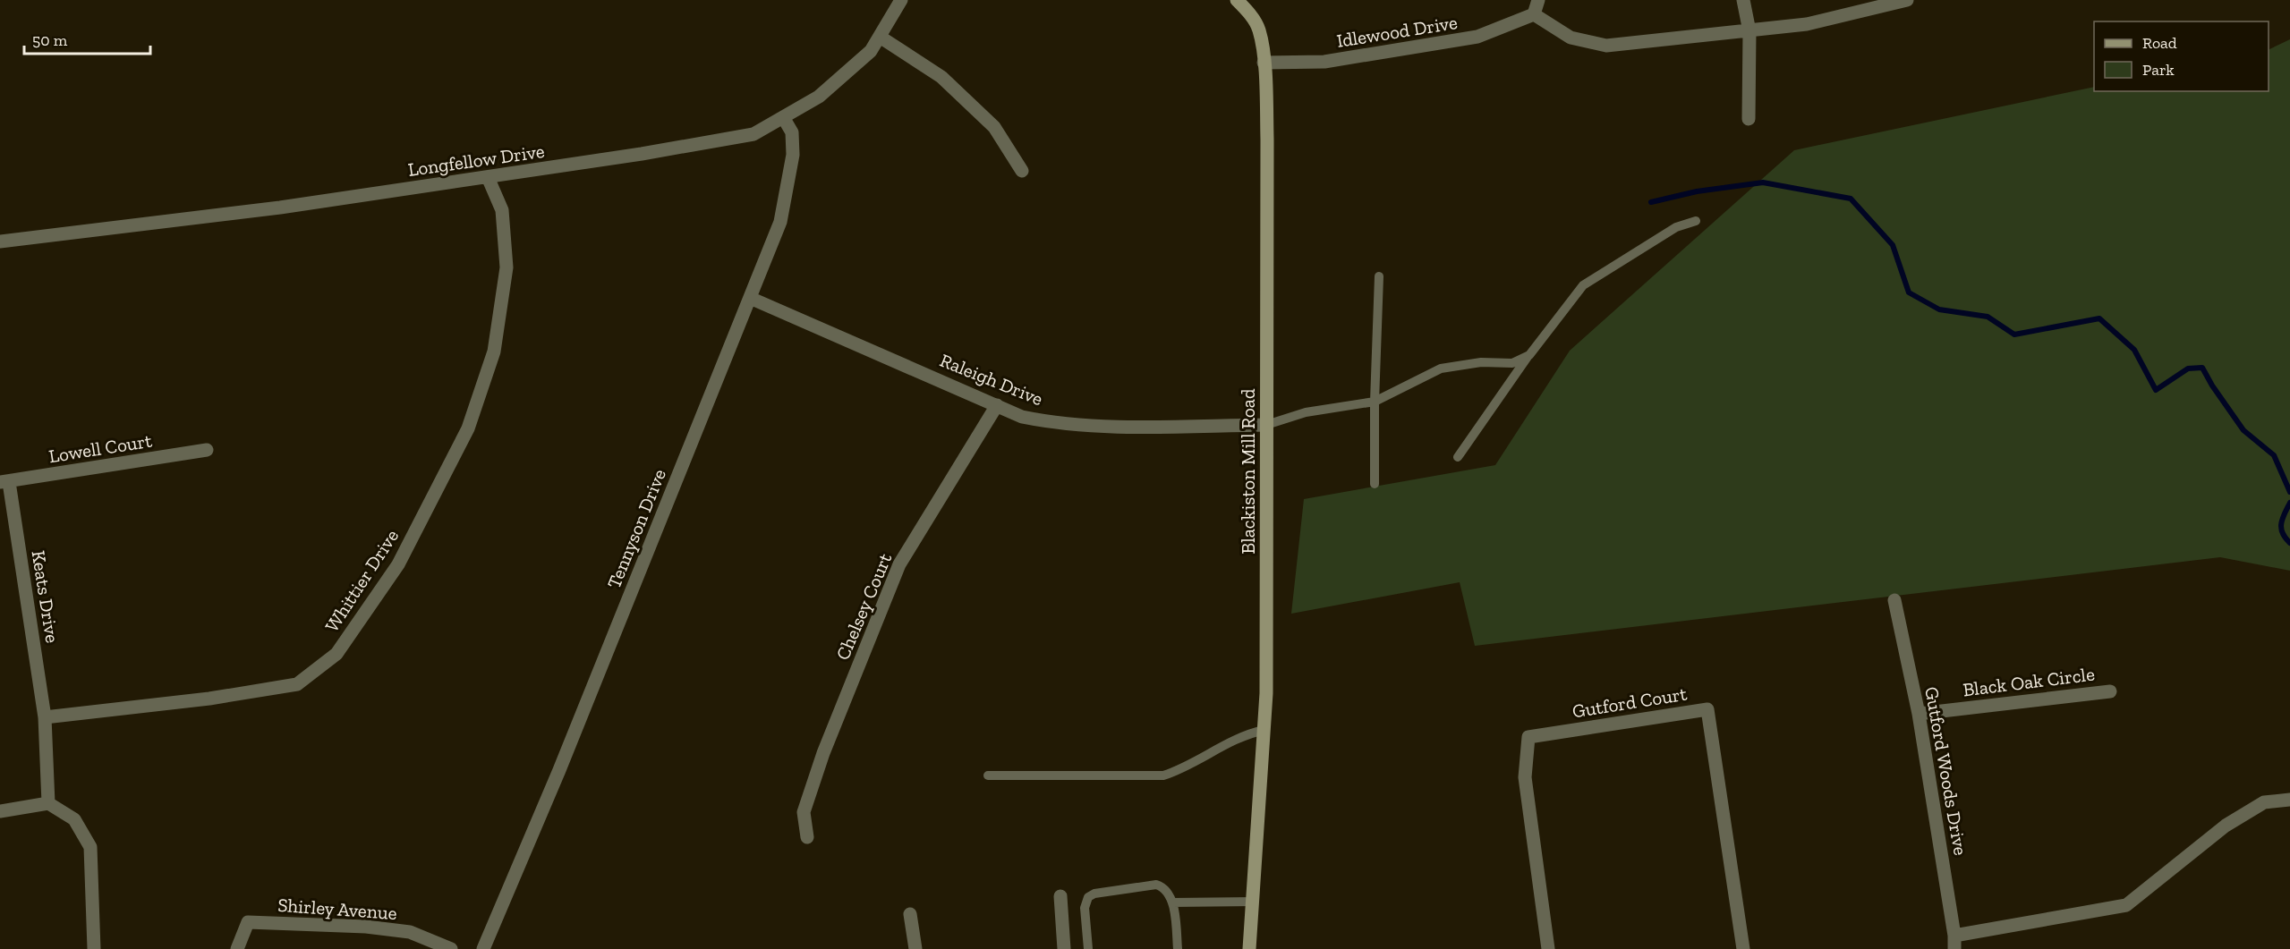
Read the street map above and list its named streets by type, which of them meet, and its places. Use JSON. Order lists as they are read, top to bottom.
{
  "streets": {
    "main road": ["Blackiston Mill Road"],
    "street": [
      "Idlewood Drive",
      "Longfellow Drive",
      "Raleigh Drive",
      "Lowell Court",
      "Tennyson Drive",
      "Whittier Drive",
      "Keats Drive",
      "Chelsey Court",
      "Black Oak Circle",
      "Gutford Court",
      "Gutford Woods Drive",
      "Shirley Avenue"
    ]
  },
  "crossings": [
    ["Idlewood Drive", "Blackiston Mill Road"],
    ["Longfellow Drive", "Tennyson Drive"],
    ["Longfellow Drive", "Whittier Drive"],
    ["Raleigh Drive", "Blackiston Mill Road"],
    ["Raleigh Drive", "Tennyson Drive"],
    ["Raleigh Drive", "Chelsey Court"],
    ["Lowell Court", "Keats Drive"],
    ["Whittier Drive", "Keats Drive"],
    ["Black Oak Circle", "Gutford Woods Drive"]
  ],
  "legend": ["Road", "Park"],
  "scale_bar": "50 m"
}
